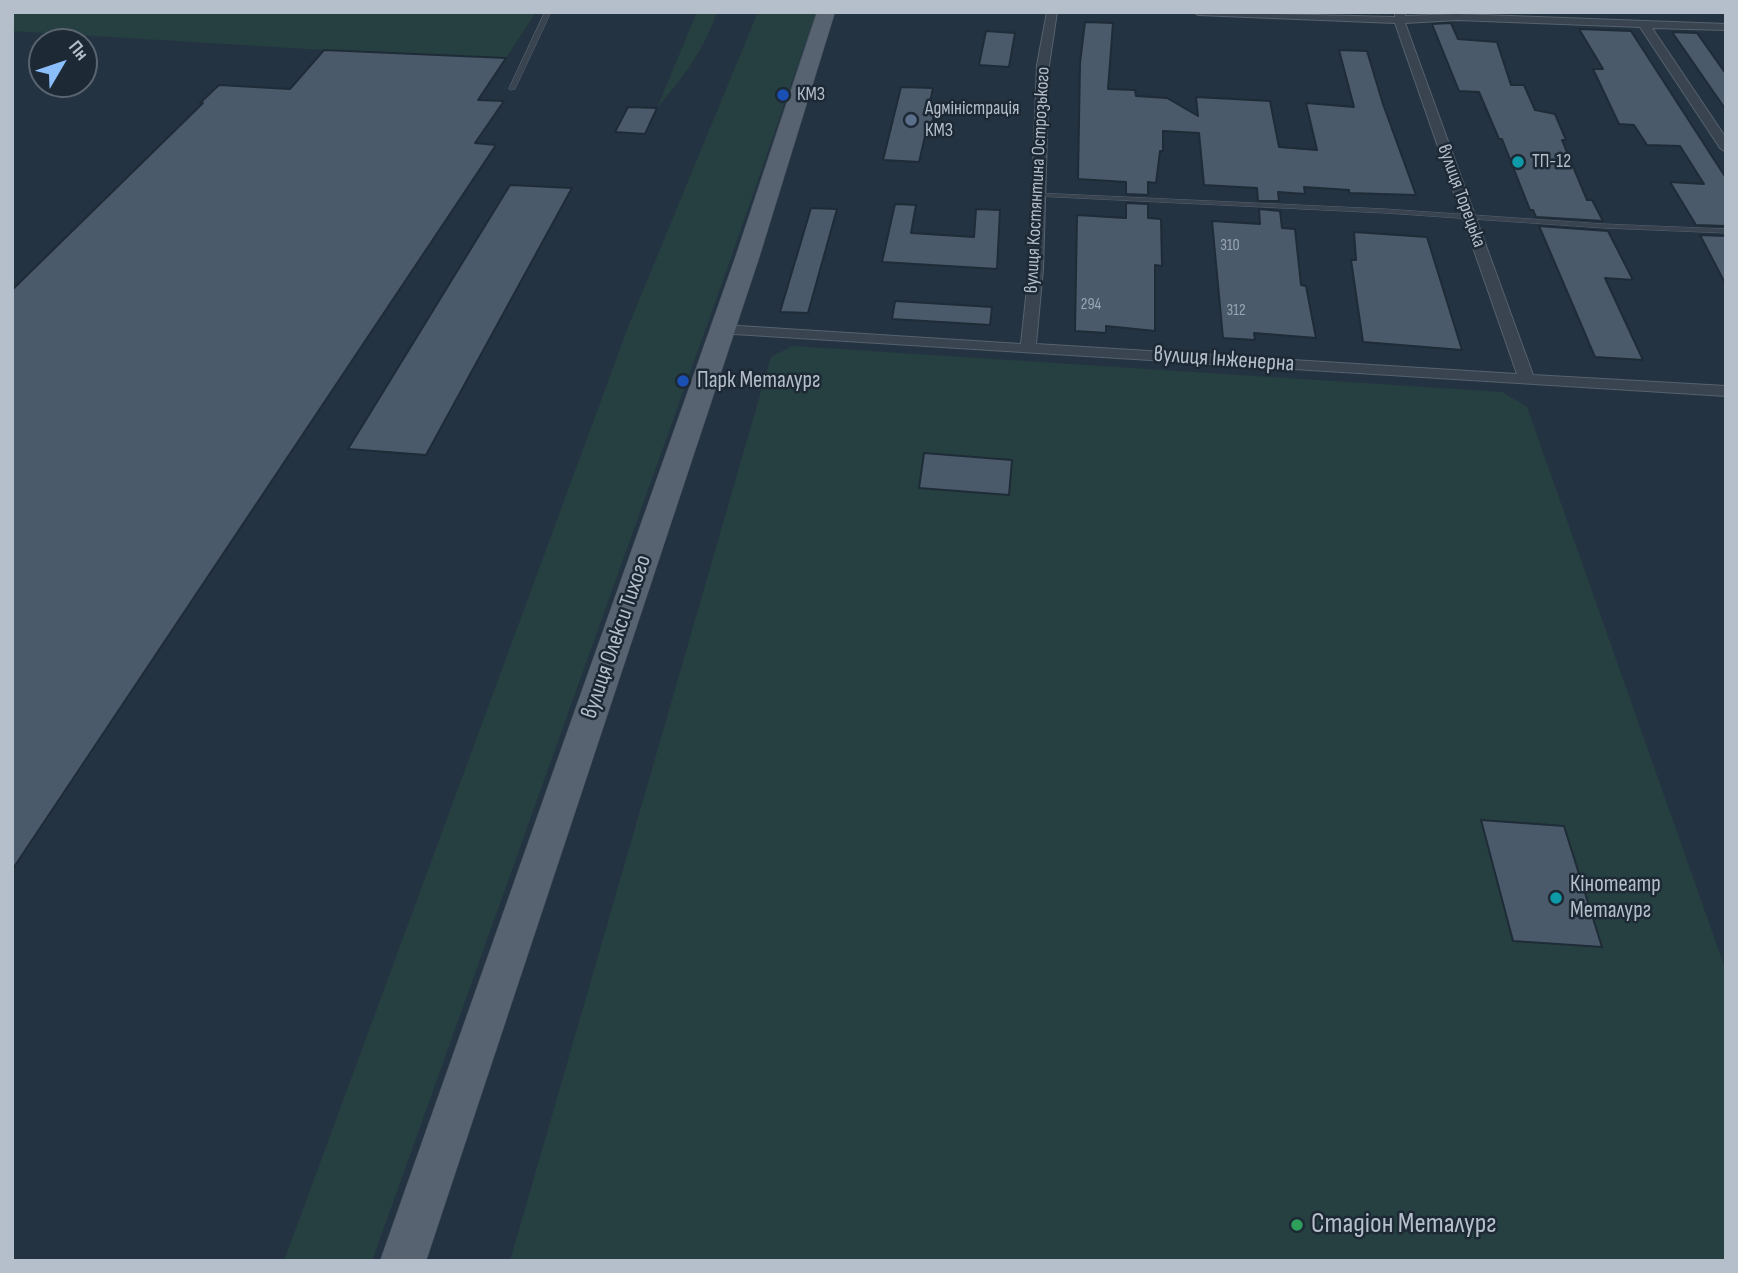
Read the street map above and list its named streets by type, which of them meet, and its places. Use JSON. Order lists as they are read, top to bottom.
{
  "streets": {
    "main road": ["вулиця Олекси Тихого"],
    "street": ["вулиця Костянтина Острозького", "вулиця Торецька", "вулиця Інженерна"]
  },
  "crossings": [
    ["вулиця Костянтина Острозького", "вулиця Інженерна"],
    ["вулиця Торецька", "вулиця Інженерна"],
    ["вулиця Інженерна", "вулиця Олекси Тихого"]
  ],
  "places": [
    "КМЗ",
    "Адміністрація КМЗ",
    "ТП-12",
    "Парк Металург",
    "Кінотеатр Металург",
    "Стадіон Металург"
  ],
  "house_numbers": ["310", "294", "312"],
  "north": "top right"
}
